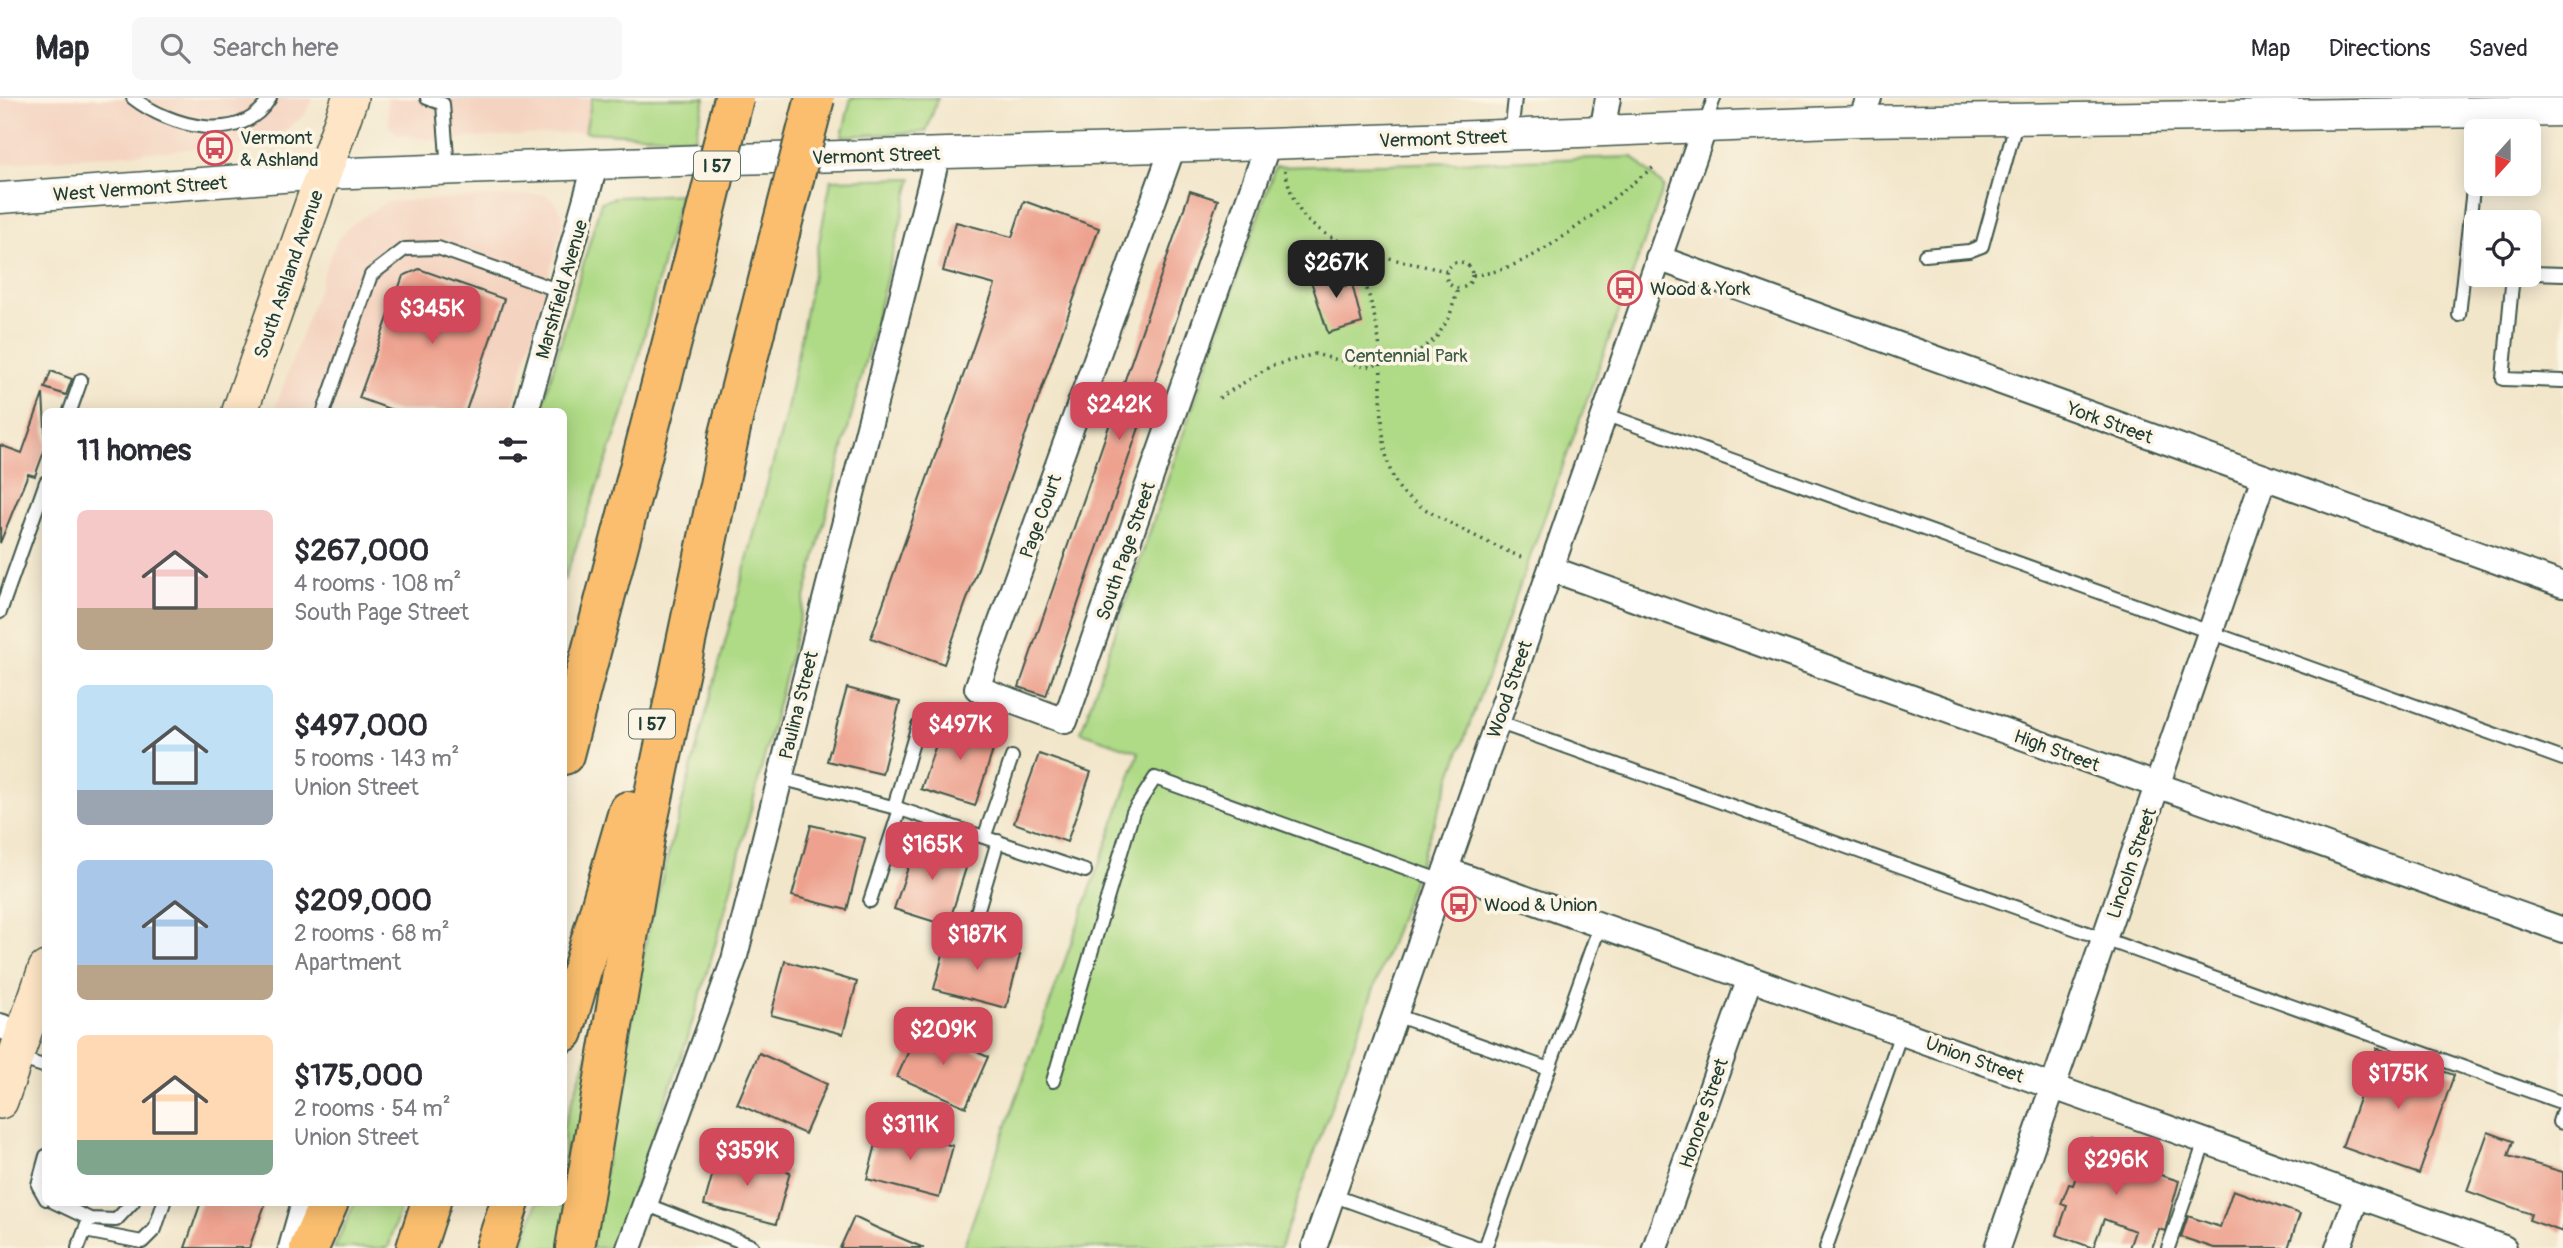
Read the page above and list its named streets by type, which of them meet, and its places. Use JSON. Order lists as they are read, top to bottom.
{
  "streets": {
    "highway": ["I 57"],
    "main road": ["South Ashland Avenue"],
    "street": [
      "Vermont Street",
      "West Vermont Street",
      "Marshfield Avenue",
      "York Street",
      "Page Court",
      "South Page Street",
      "Wood Street",
      "Paulina Street",
      "High Street",
      "Lincoln Street",
      "Union Street",
      "Honore Street"
    ]
  },
  "crossings": [
    ["Vermont Street", "West Vermont Street"],
    ["Vermont Street", "South Ashland Avenue"],
    ["Vermont Street", "Marshfield Avenue"],
    ["Vermont Street", "Page Court"],
    ["Vermont Street", "South Page Street"],
    ["Vermont Street", "Wood Street"],
    ["Vermont Street", "Paulina Street"],
    ["West Vermont Street", "South Ashland Avenue"],
    ["York Street", "Wood Street"],
    ["York Street", "Lincoln Street"],
    ["Page Court", "South Page Street"],
    ["Wood Street", "High Street"],
    ["Wood Street", "Union Street"],
    ["High Street", "Lincoln Street"],
    ["Lincoln Street", "Union Street"],
    ["Union Street", "Honore Street"]
  ],
  "parks": ["Centennial Park"],
  "places": {
    "bus stop": ["Vermont & Ashland", "Wood & York", "Wood & Union"]
  },
  "north": "bottom",
  "page": {
    "header": "Map",
    "search": "Search here",
    "nav": ["Map", "Directions", "Saved"],
    "price": [
      "$267K",
      "$345K",
      "$242K",
      "$497K",
      "$165K",
      "$187K",
      "$209K",
      "$175K",
      "$311K",
      "$359K",
      "$296K"
    ],
    "heading": "11 homes",
    "list": [
      {
        "name": "$267,000",
        "note": "4 rooms · 108 m² · South Page Street"
      },
      {
        "name": "$497,000",
        "note": "5 rooms · 143 m² · Union Street"
      },
      {
        "name": "$209,000",
        "note": "2 rooms · 68 m² · Apartment"
      },
      {
        "name": "$175,000",
        "note": "2 rooms · 54 m² · Union Street"
      }
    ]
  }
}
